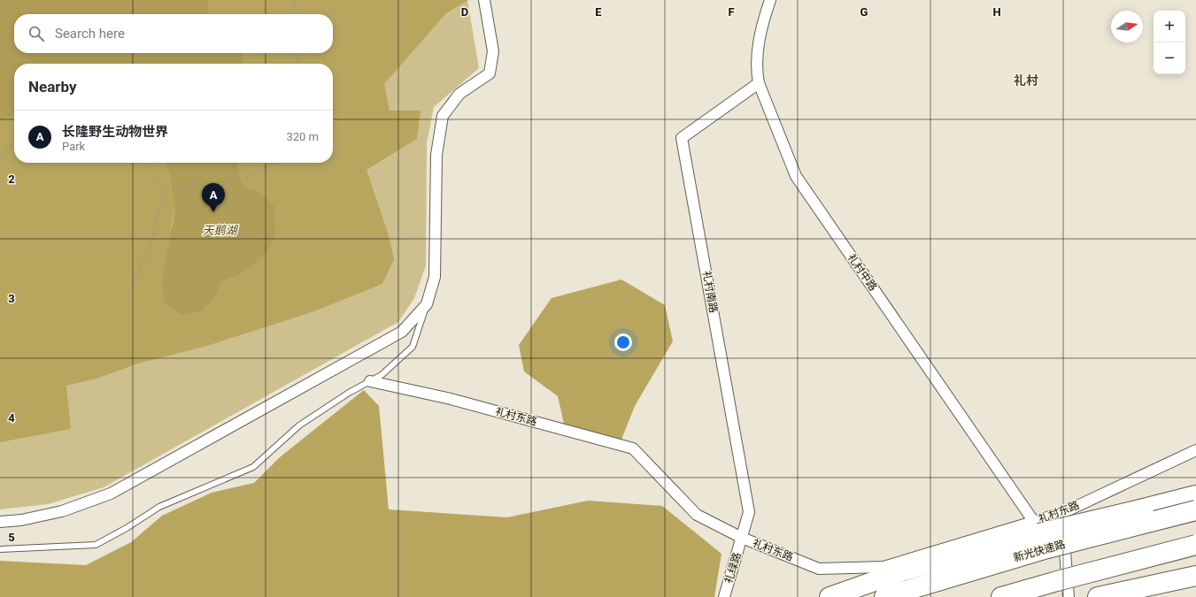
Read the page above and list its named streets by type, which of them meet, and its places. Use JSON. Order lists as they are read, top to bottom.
{
  "streets": {
    "highway": ["新光快速路"],
    "street": [
      "礼村中路",
      "礼村南路",
      "礼村东路",
      "礼绿路"
    ]
  },
  "crossings": [
    ["礼村中路", "礼村南路"],
    ["礼村中路", "礼村东路"],
    ["礼村中路", "新光快速路"],
    ["礼村南路", "礼村东路"],
    ["礼村南路", "礼绿路"],
    ["礼村东路", "新光快速路"],
    ["礼村东路", "礼绿路"]
  ],
  "districts": ["礼村"],
  "water": ["天鹅湖"],
  "north": "right",
  "page": {
    "map_buttons": ["+", "−"],
    "search": "Search here",
    "heading": "Nearby",
    "list": [
      {
        "mark": "A",
        "name": "长隆野生动物世界",
        "note": "Park",
        "value": "320 m"
      }
    ],
    "pins": "A"
  },
  "grid": {
    "columns": [
      "D",
      "E",
      "F",
      "G",
      "H"
    ],
    "rows": [
      "2",
      "3",
      "4",
      "5"
    ]
  }
}
